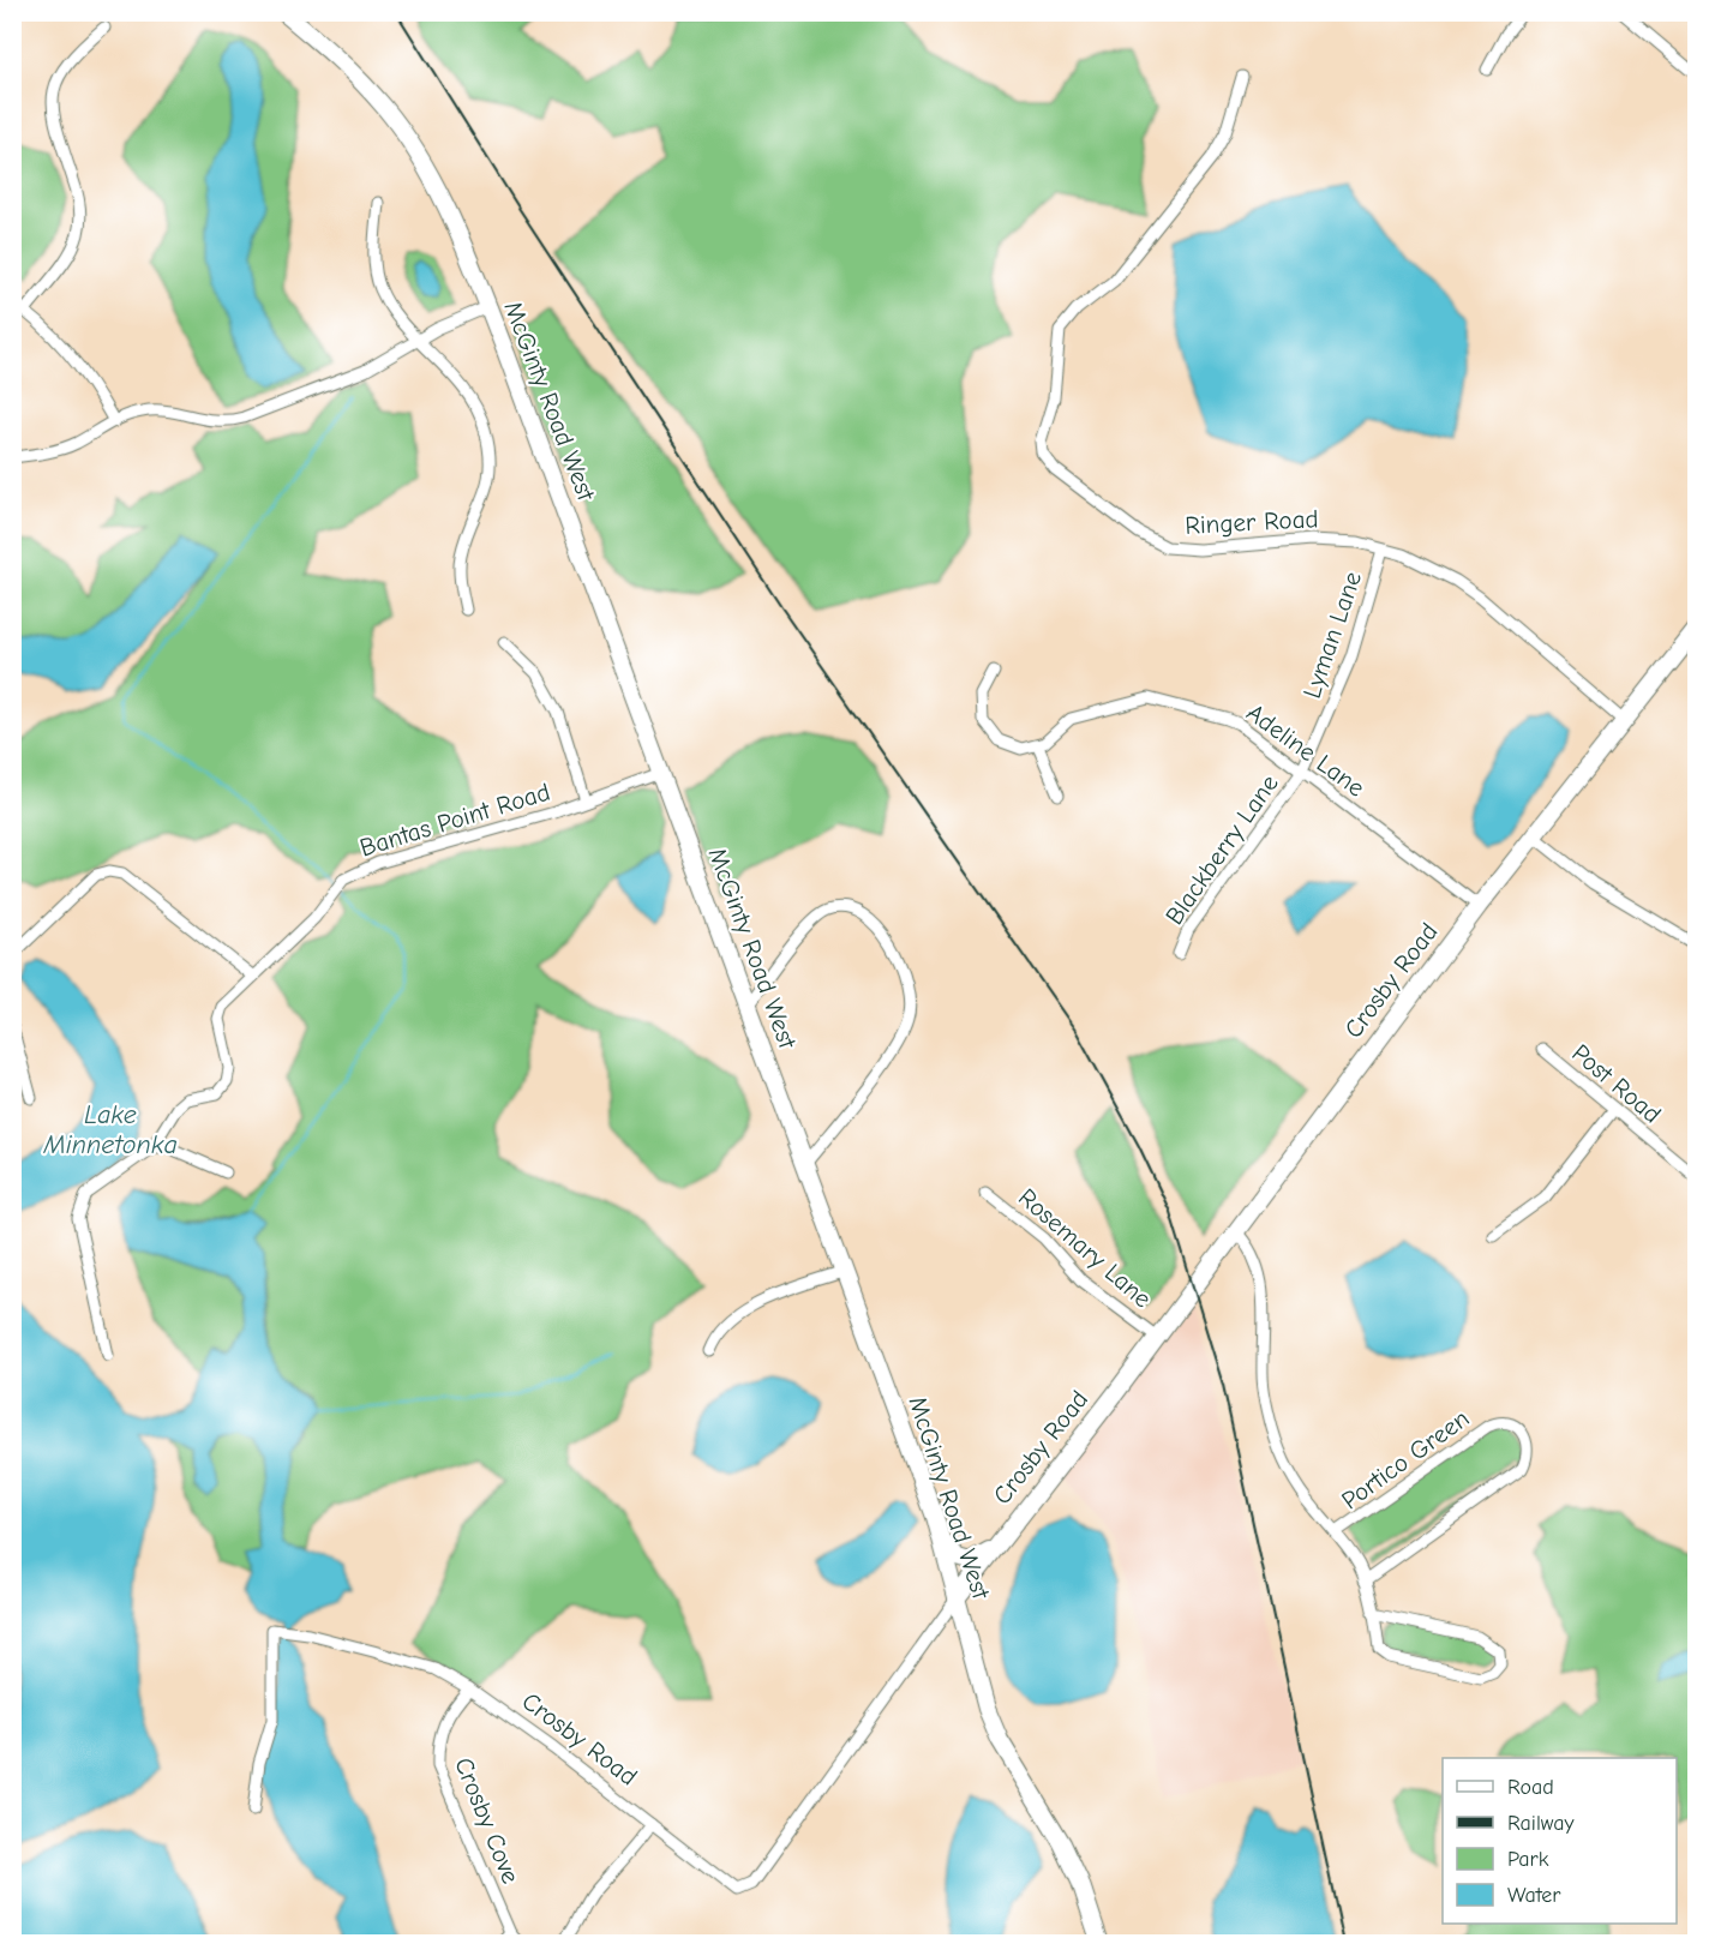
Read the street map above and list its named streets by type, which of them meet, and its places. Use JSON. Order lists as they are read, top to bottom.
{
  "streets": {
    "main road": ["McGinty Road West", "Crosby Road"],
    "street": [
      "Ringer Road",
      "Lyman Lane",
      "Adeline Lane",
      "Bantas Point Road",
      "Blackberry Lane",
      "Post Road",
      "Rosemary Lane",
      "Portico Green",
      "Crosby Cove"
    ]
  },
  "crossings": [
    ["McGinty Road West", "Bantas Point Road"],
    ["McGinty Road West", "Crosby Road"],
    ["Ringer Road", "Lyman Lane"],
    ["Ringer Road", "Crosby Road"],
    ["Lyman Lane", "Adeline Lane"],
    ["Lyman Lane", "Blackberry Lane"],
    ["Adeline Lane", "Blackberry Lane"],
    ["Adeline Lane", "Crosby Road"],
    ["Crosby Road", "Rosemary Lane"],
    ["Crosby Road", "Crosby Cove"]
  ],
  "water": ["Lake Minnetonka"],
  "legend": [
    "Road",
    "Railway",
    "Park",
    "Water"
  ]
}
